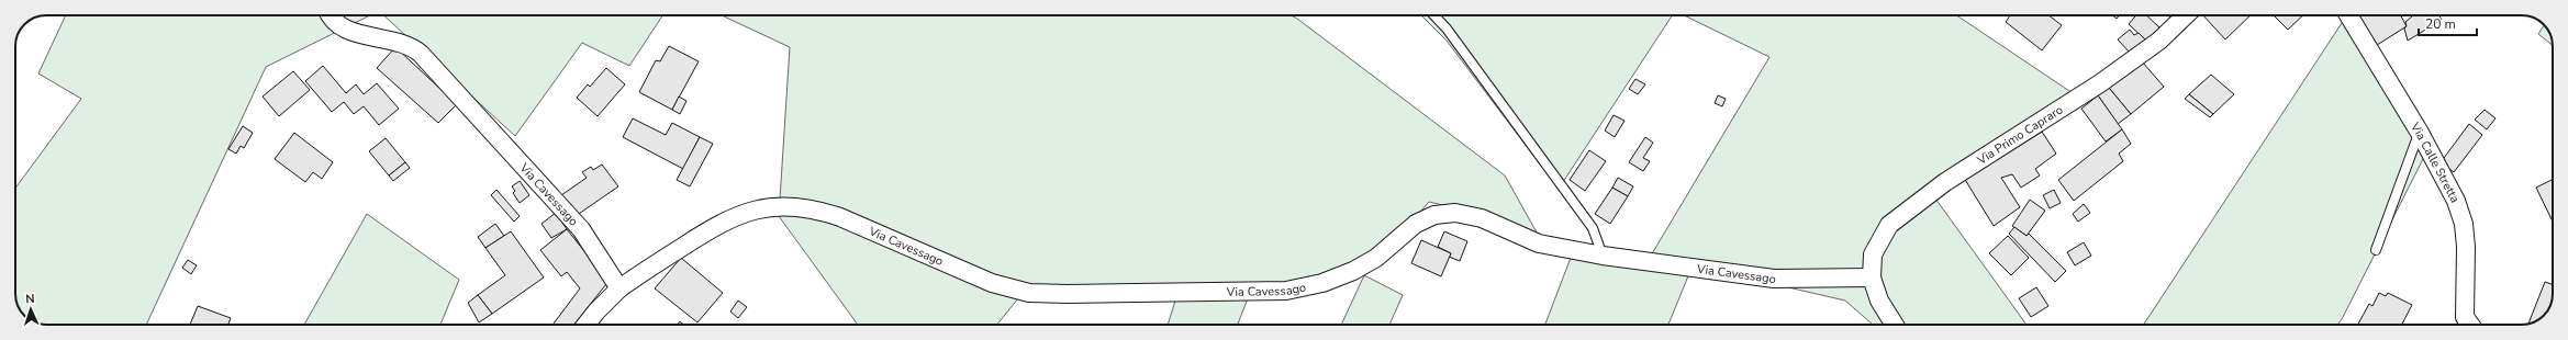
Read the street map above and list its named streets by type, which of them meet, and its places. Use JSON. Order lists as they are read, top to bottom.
{
  "streets": {
    "street": ["Via Primo Capraro", "Via Calle Stretta", "Via Cavessago"]
  },
  "crossings": [
    ["Via Primo Capraro", "Via Cavessago"]
  ],
  "scale_bar": "20 m",
  "north": "top"
}
